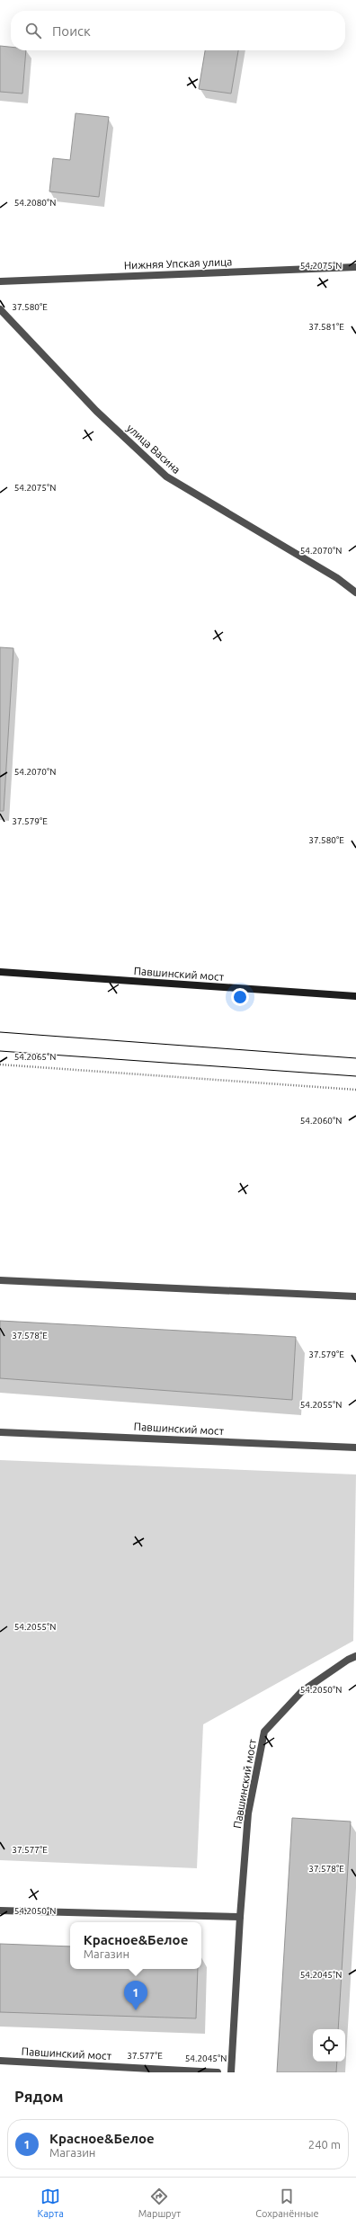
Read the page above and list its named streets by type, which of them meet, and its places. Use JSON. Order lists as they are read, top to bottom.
{
  "streets": {
    "main road": ["Павшинский мост"],
    "street": ["Нижняя Упская улица", "улица Васина"]
  },
  "page": {
    "search": "Поиск",
    "popup": ["Красное&Белое", "Магазин"],
    "pins": "1",
    "heading": "Рядом",
    "list": [
      {
        "mark": "1",
        "name": "Красное&Белое",
        "note": "Магазин",
        "value": "240 m"
      }
    ],
    "nav": ["Карта", "Маршрут", "Сохранённые"]
  },
  "coordinates": [
    "54.2080°N",
    "54.2075°N",
    "37.580°E",
    "37.581°E",
    "54.2070°N",
    "37.579°E",
    "54.2065°N",
    "54.2060°N",
    "37.578°E",
    "54.2055°N",
    "54.2050°N",
    "37.577°E",
    "54.2045°N"
  ]
}
